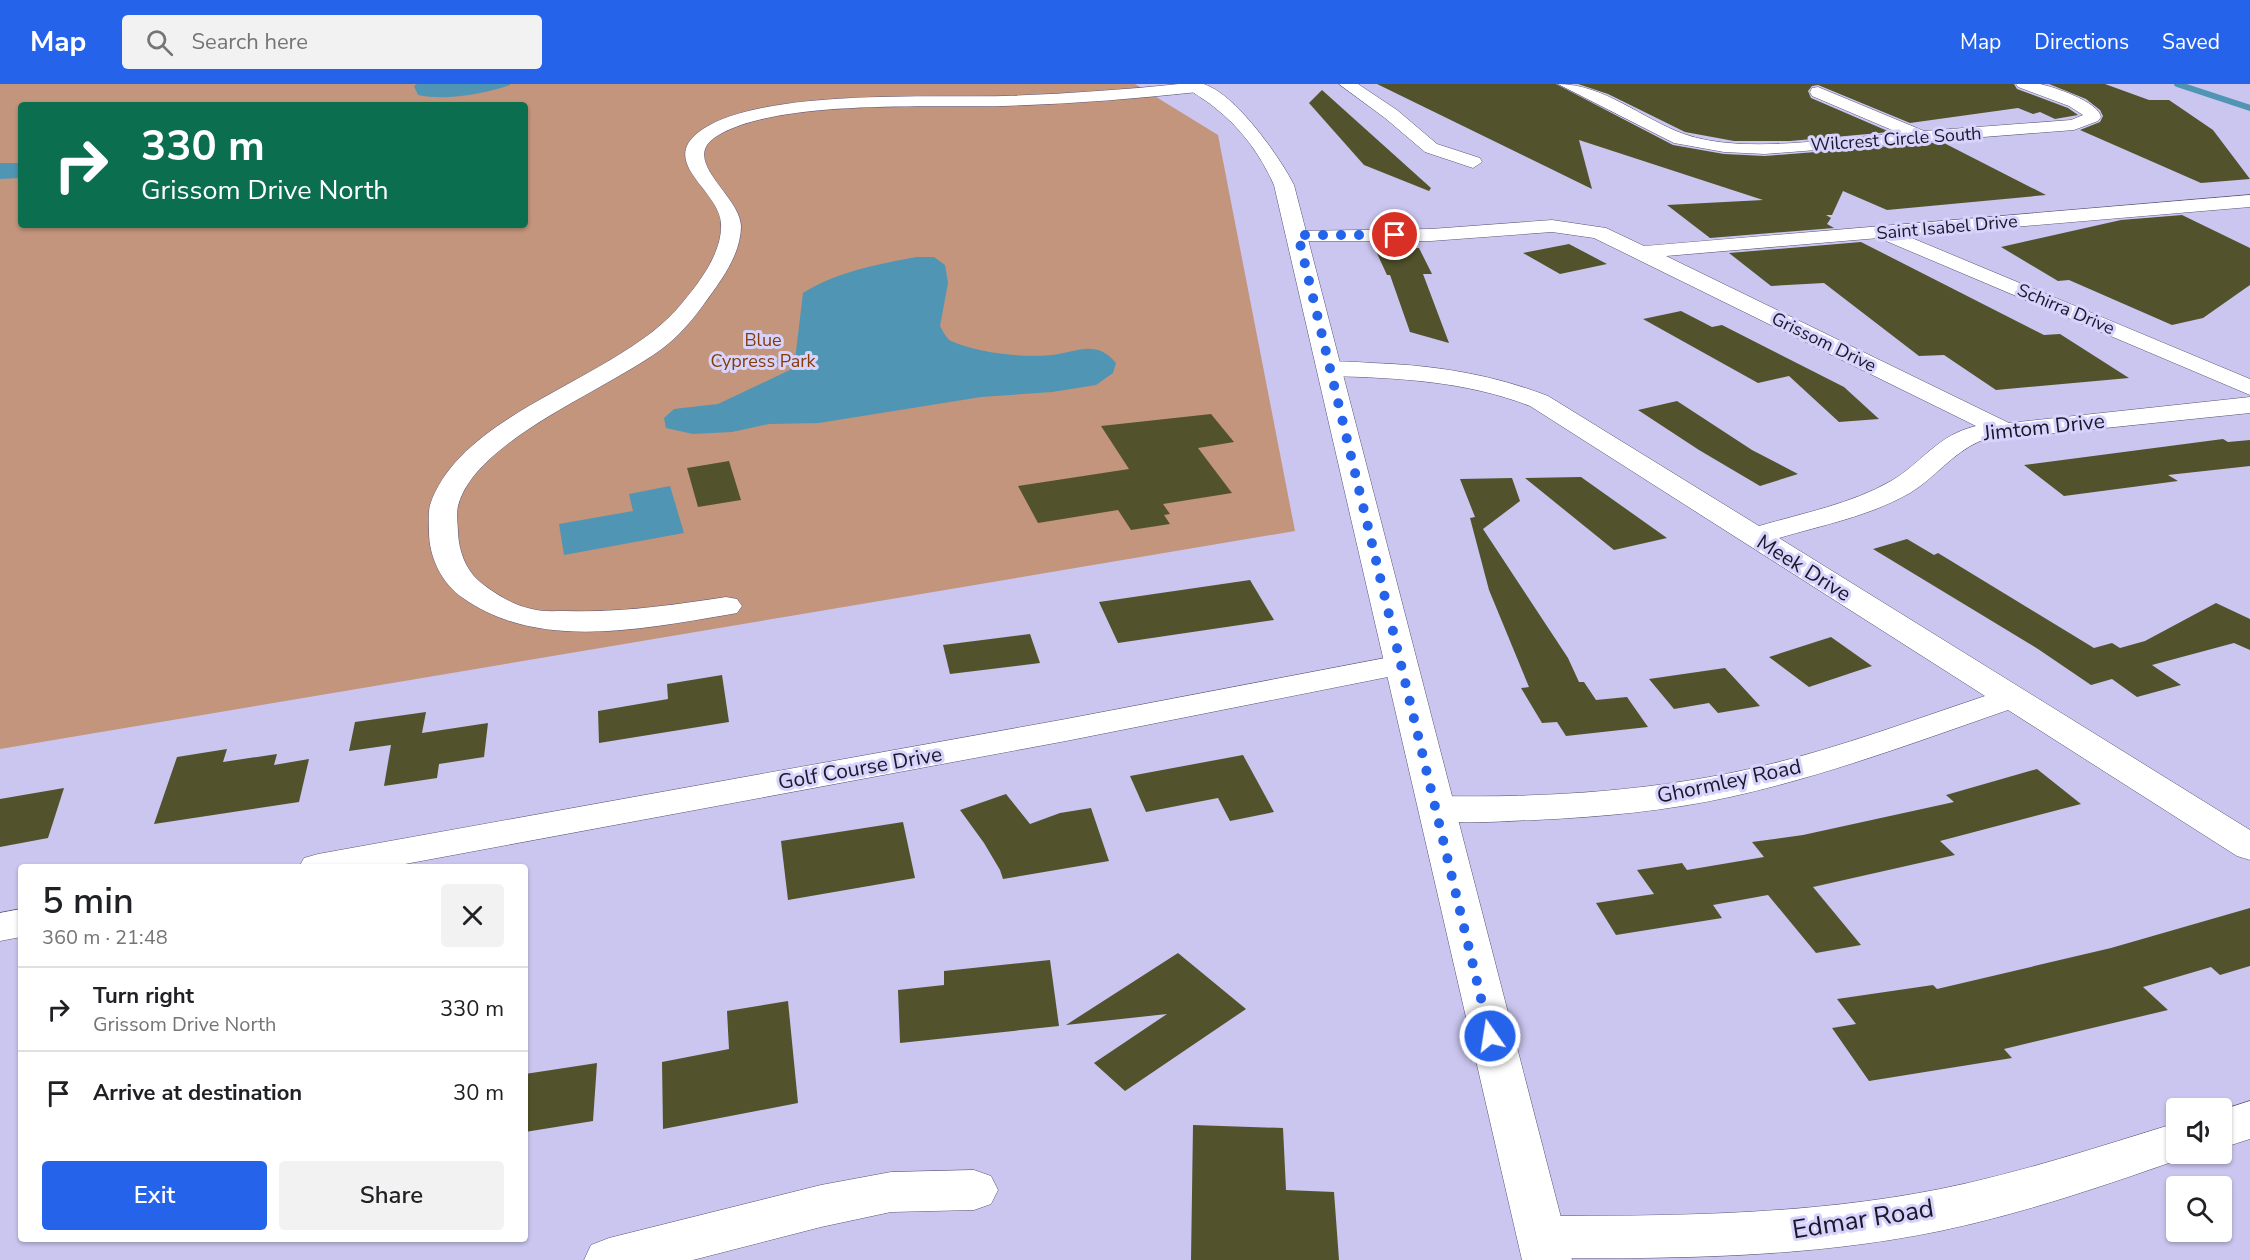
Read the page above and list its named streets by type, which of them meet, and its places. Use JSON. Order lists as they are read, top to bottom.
{
  "streets": {
    "street": [
      "Wilcrest Circle South",
      "Saint Isabel Drive",
      "Schirra Drive",
      "Grissom Drive",
      "Jimtom Drive",
      "Meek Drive",
      "Golf Course Drive",
      "Ghormley Road",
      "Edmar Road"
    ]
  },
  "crossings": [
    ["Saint Isabel Drive", "Schirra Drive"],
    ["Saint Isabel Drive", "Grissom Drive"],
    ["Grissom Drive", "Jimtom Drive"],
    ["Jimtom Drive", "Meek Drive"],
    ["Meek Drive", "Ghormley Road"]
  ],
  "parks": ["Blue Cypress Park"],
  "page": {
    "header": "Map",
    "search": "Search here",
    "nav": ["Map", "Directions", "Saved"],
    "turn": ["330 m", "Grissom Drive North"],
    "heading": ["5 min", "360 m · 21:48"],
    "list": [
      {
        "name": "Turn right",
        "note": "Grissom Drive North",
        "value": "330 m"
      },
      {
        "name": "Arrive at destination",
        "value": "30 m"
      }
    ],
    "buttons": ["Exit", "Share"]
  }
}
